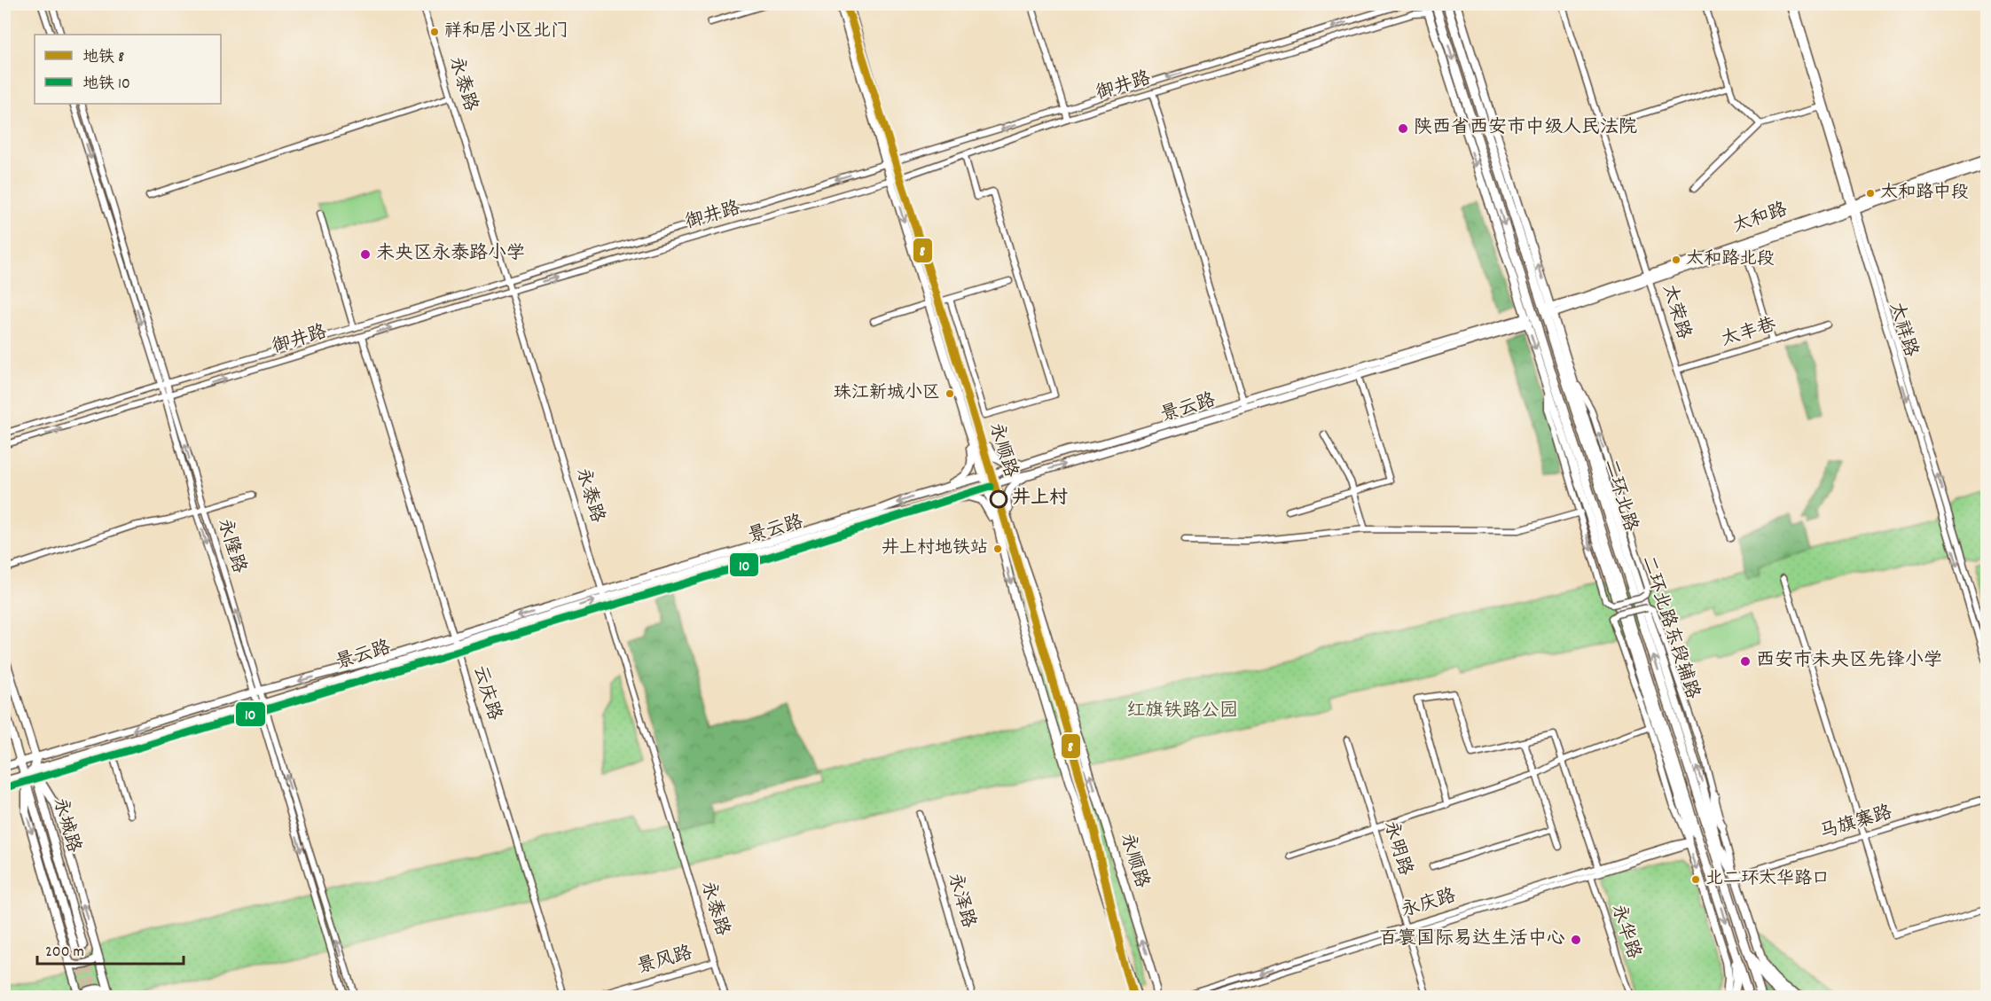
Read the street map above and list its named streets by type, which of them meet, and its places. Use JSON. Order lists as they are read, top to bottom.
{
  "streets": {
    "highway": ["二环北路"],
    "main road": [
      "太和路",
      "景云路",
      "永顺路",
      "二环北路东段辅路",
      "永城路"
    ],
    "street": [
      "永泰路",
      "御井路",
      "太荣路",
      "太祥路",
      "太丰巷",
      "永隆路",
      "云庆路",
      "马旗寨路",
      "永明路",
      "永泽路",
      "永庆路",
      "永华路",
      "景风路"
    ]
  },
  "crossings": [
    ["永泰路", "御井路"],
    ["永泰路", "景云路"],
    ["永泰路", "景风路"],
    ["御井路", "永顺路"],
    ["御井路", "永隆路"],
    ["御井路", "云庆路"],
    ["太和路", "太荣路"],
    ["太和路", "太祥路"],
    ["太和路", "二环北路"],
    ["太和路", "二环北路东段辅路"],
    ["太荣路", "太丰巷"],
    ["景云路", "永顺路"],
    ["景云路", "永隆路"],
    ["景云路", "云庆路"],
    ["景云路", "永城路"],
    ["二环北路", "二环北路东段辅路"],
    ["二环北路东段辅路", "马旗寨路"],
    ["永明路", "永庆路"],
    ["永庆路", "永华路"]
  ],
  "parks": ["红旗铁路公园"],
  "places": [
    "祥和居小区北门",
    "陕西省西安市中级人民法院",
    "太和路中段",
    "未央区永泰路小学",
    "太和路北段",
    "珠江新城小区",
    "井上村",
    "井上村地铁站",
    "西安市未央区先锋小学",
    "北二环太华路口",
    "百寰国际易达生活中心"
  ],
  "lines": ["metro line 8", "metro line 10"],
  "legend": ["地铁 8", "地铁 10"],
  "scale_bar": "200 m"
}
